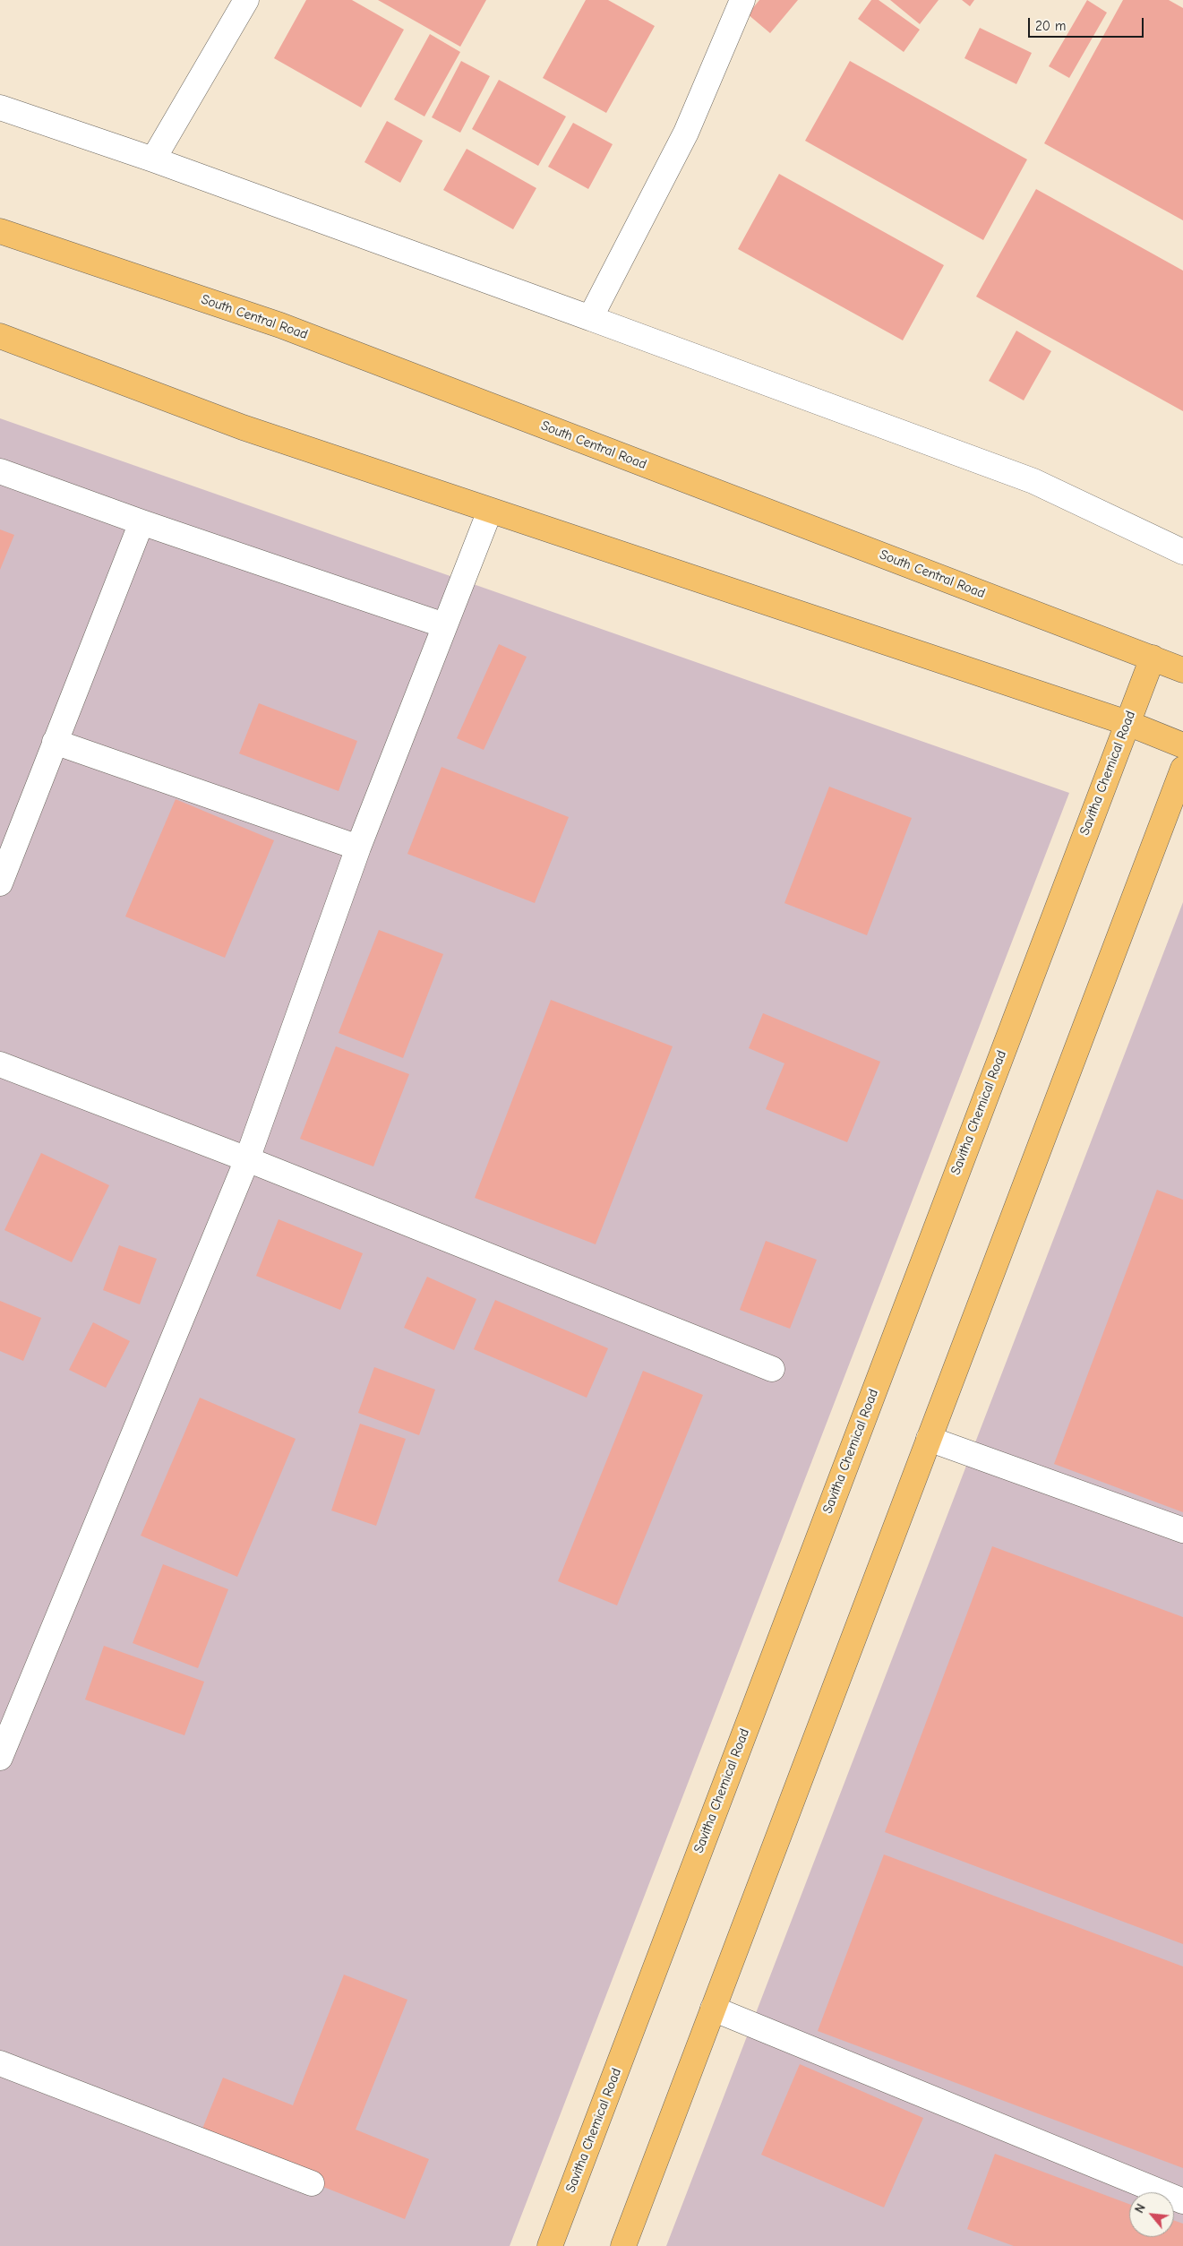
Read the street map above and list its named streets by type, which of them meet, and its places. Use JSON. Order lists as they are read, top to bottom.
{
  "streets": {
    "main road": ["South Central Road", "Savitha Chemical Road"]
  },
  "crossings": [
    ["South Central Road", "Savitha Chemical Road"]
  ],
  "scale_bar": "20 m",
  "north": "top left"
}
